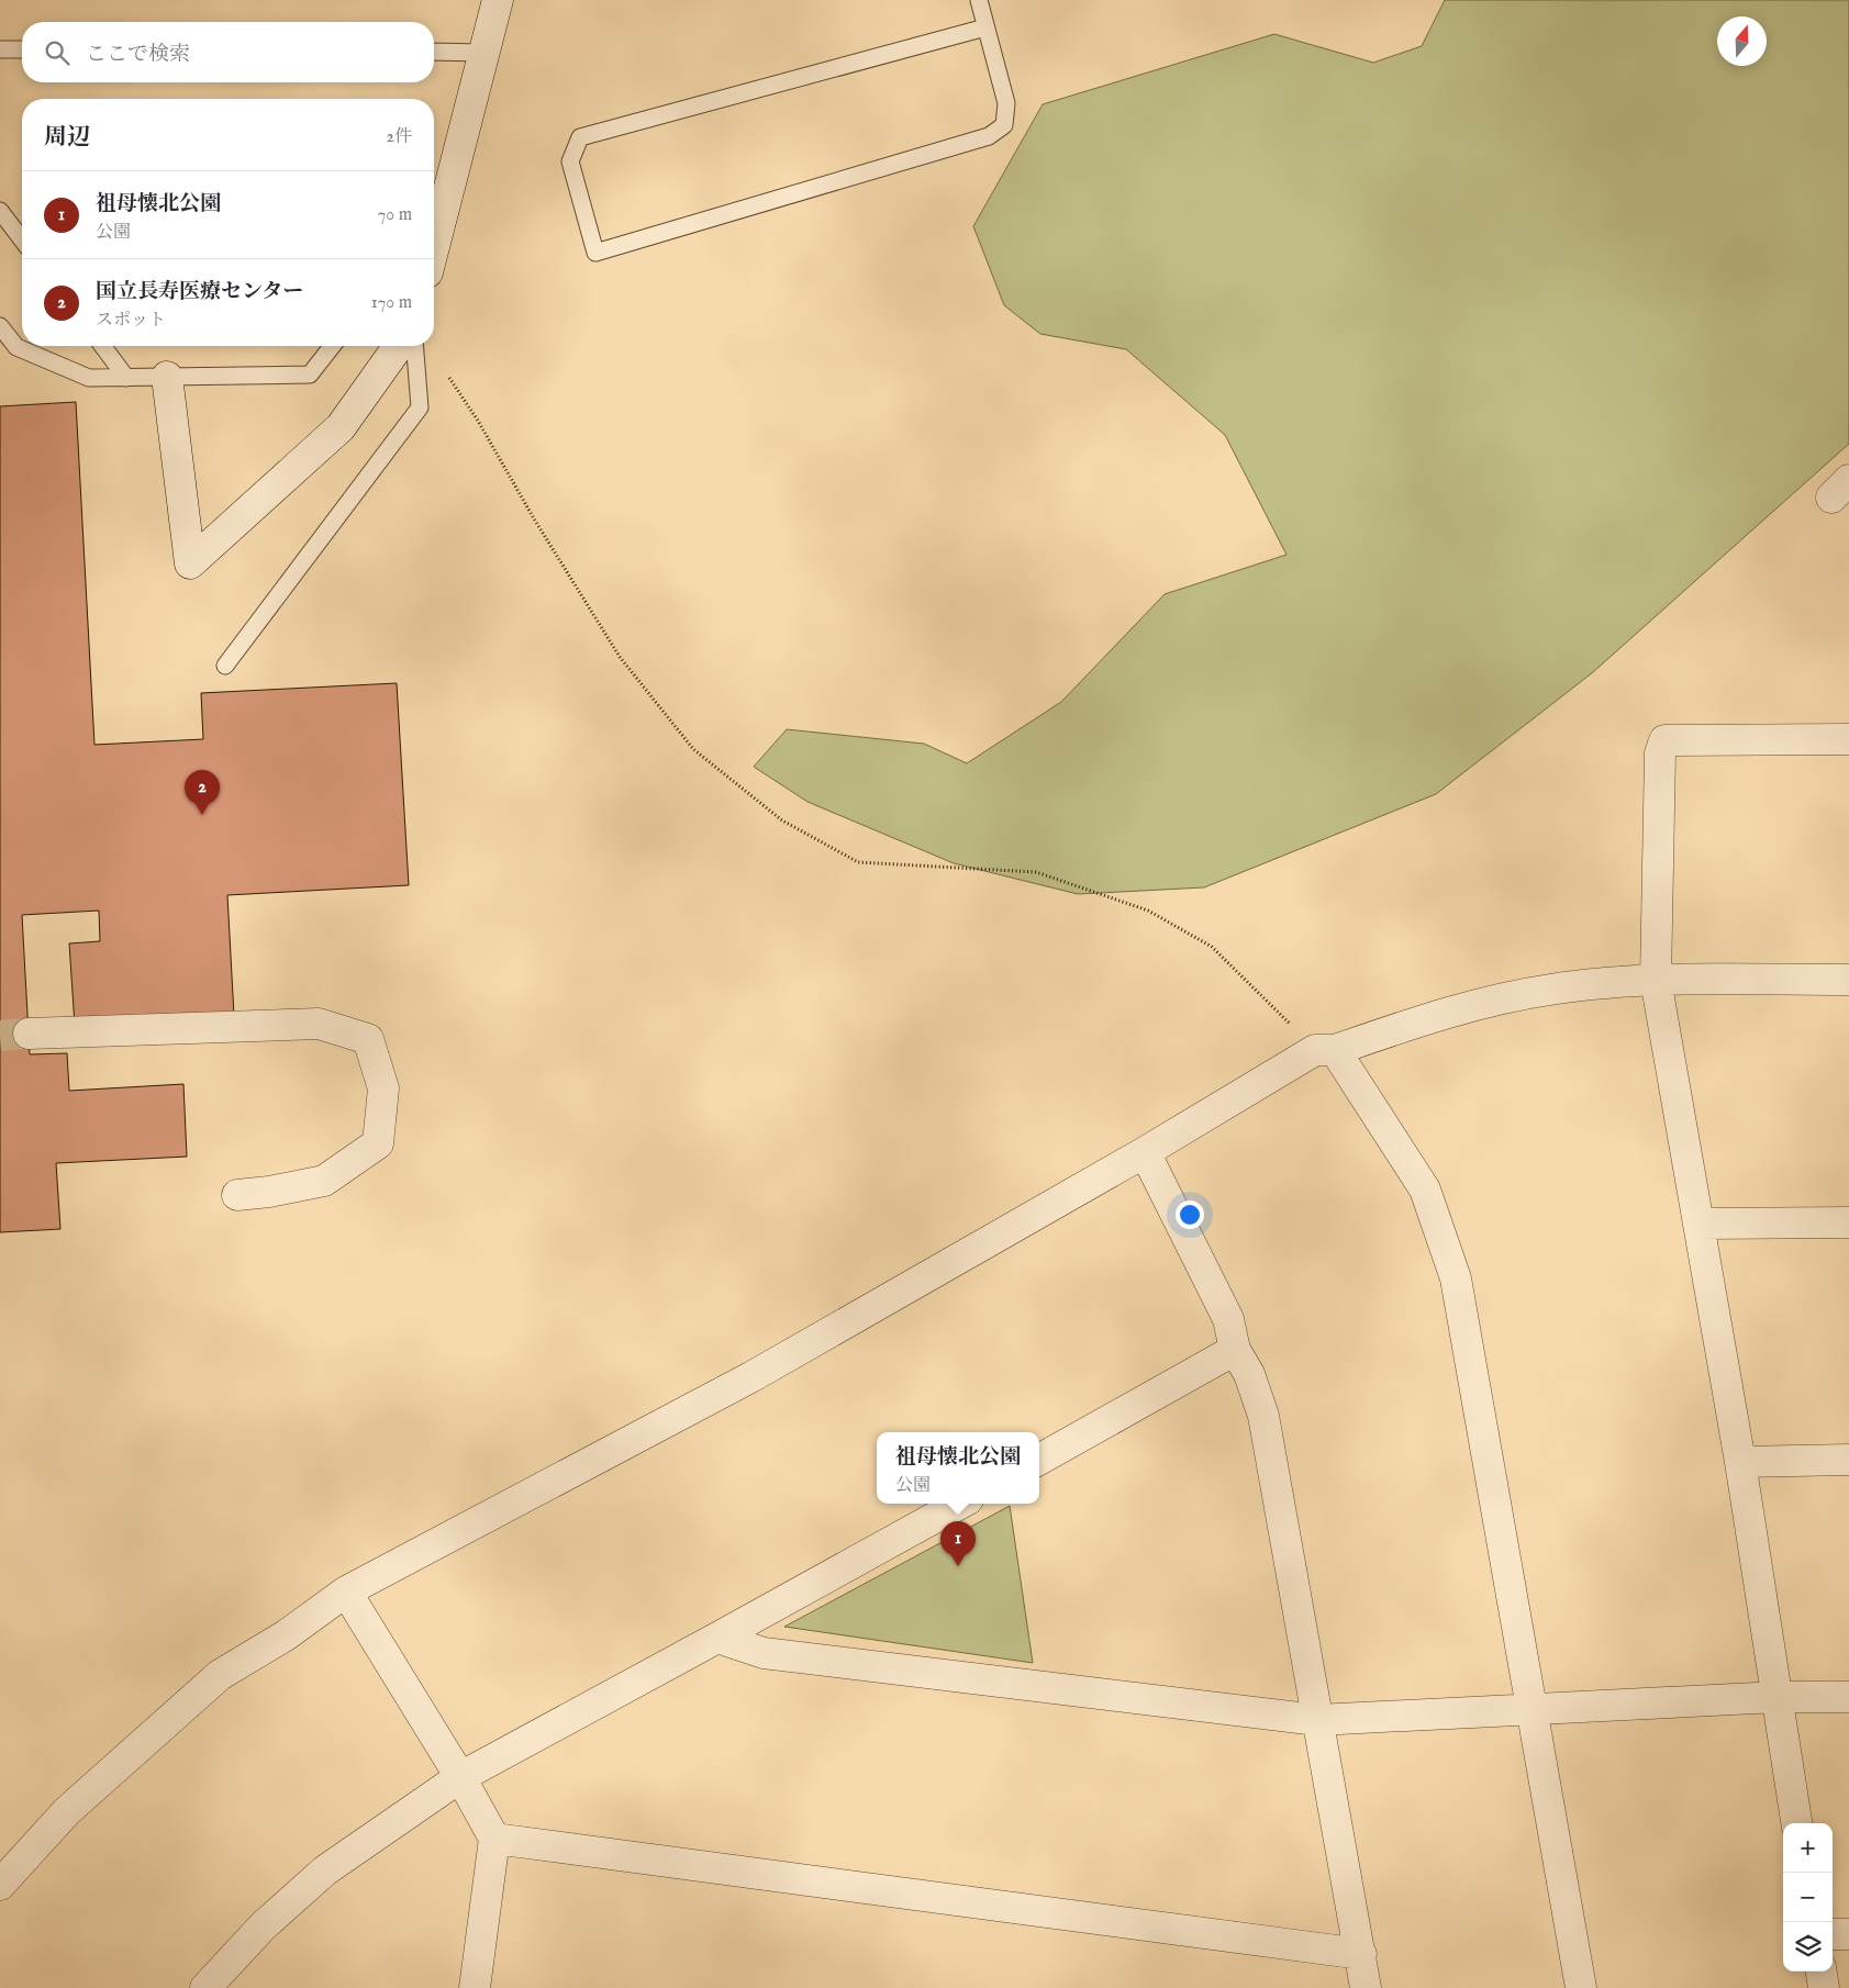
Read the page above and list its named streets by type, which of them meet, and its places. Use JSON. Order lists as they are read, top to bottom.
{
  "north": "top",
  "page": {
    "search": "ここで検索",
    "heading": ["周辺", "2件"],
    "list": [
      {
        "mark": "1",
        "name": "祖母懐北公園",
        "note": "公園",
        "value": "70 m"
      },
      {
        "mark": "2",
        "name": "国立長寿医療センター",
        "note": "スポット",
        "value": "170 m"
      }
    ],
    "pins": ["2", "1"],
    "popup": ["祖母懐北公園", "公園"],
    "map_buttons": ["+", "−"]
  }
}
